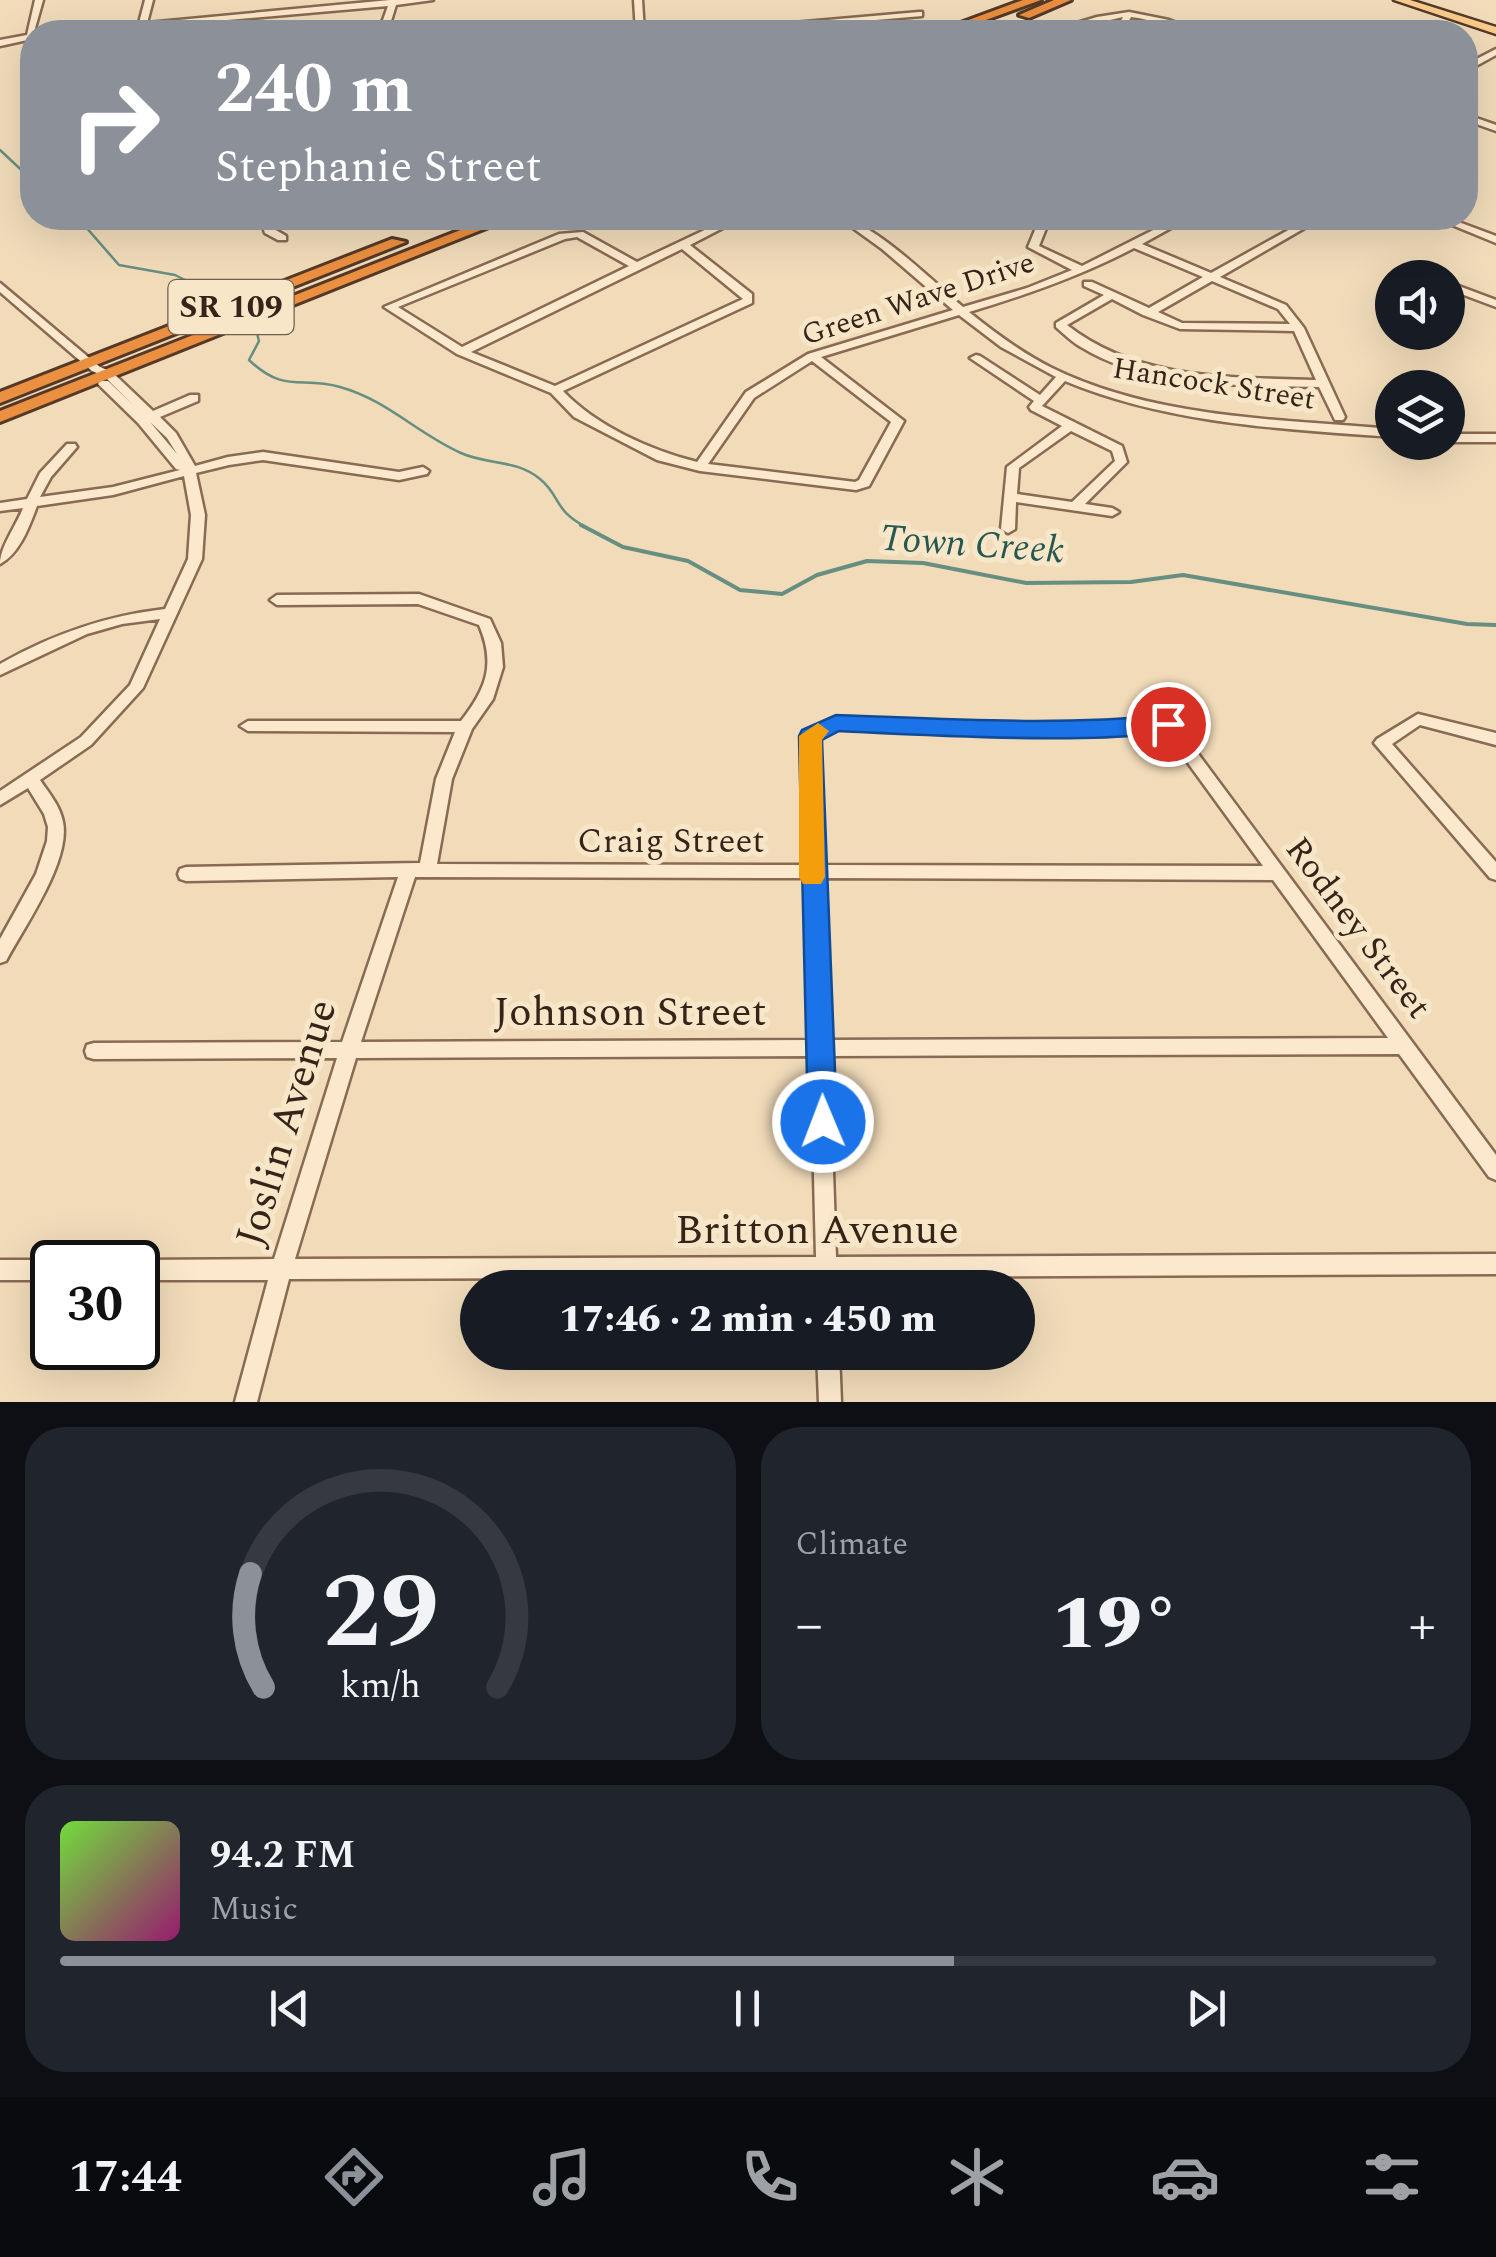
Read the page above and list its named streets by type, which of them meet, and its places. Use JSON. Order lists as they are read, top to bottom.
{
  "streets": {
    "highway": ["SR 109"],
    "street": [
      "Green Wave Drive",
      "Hancock Street",
      "Craig Street",
      "Rodney Street",
      "Johnson Street",
      "Joslin Avenue",
      "Britton Avenue"
    ]
  },
  "crossings": [
    ["Green Wave Drive", "Hancock Street"],
    ["Craig Street", "Rodney Street"],
    ["Craig Street", "Joslin Avenue"],
    ["Rodney Street", "Johnson Street"],
    ["Johnson Street", "Joslin Avenue"],
    ["Joslin Avenue", "Britton Avenue"]
  ],
  "water": ["Town Creek"],
  "page": {
    "turn": ["240 m", "Stephanie Street"],
    "limit": "30",
    "trip": "17:46 · 2 min · 450 m",
    "tile": "Climate",
    "heat": ["−", "19°", "+"],
    "song": ["94.2 FM", "Music"],
    "tabs": "17:44",
    "gauge": ["29", "km/h"]
  }
}
